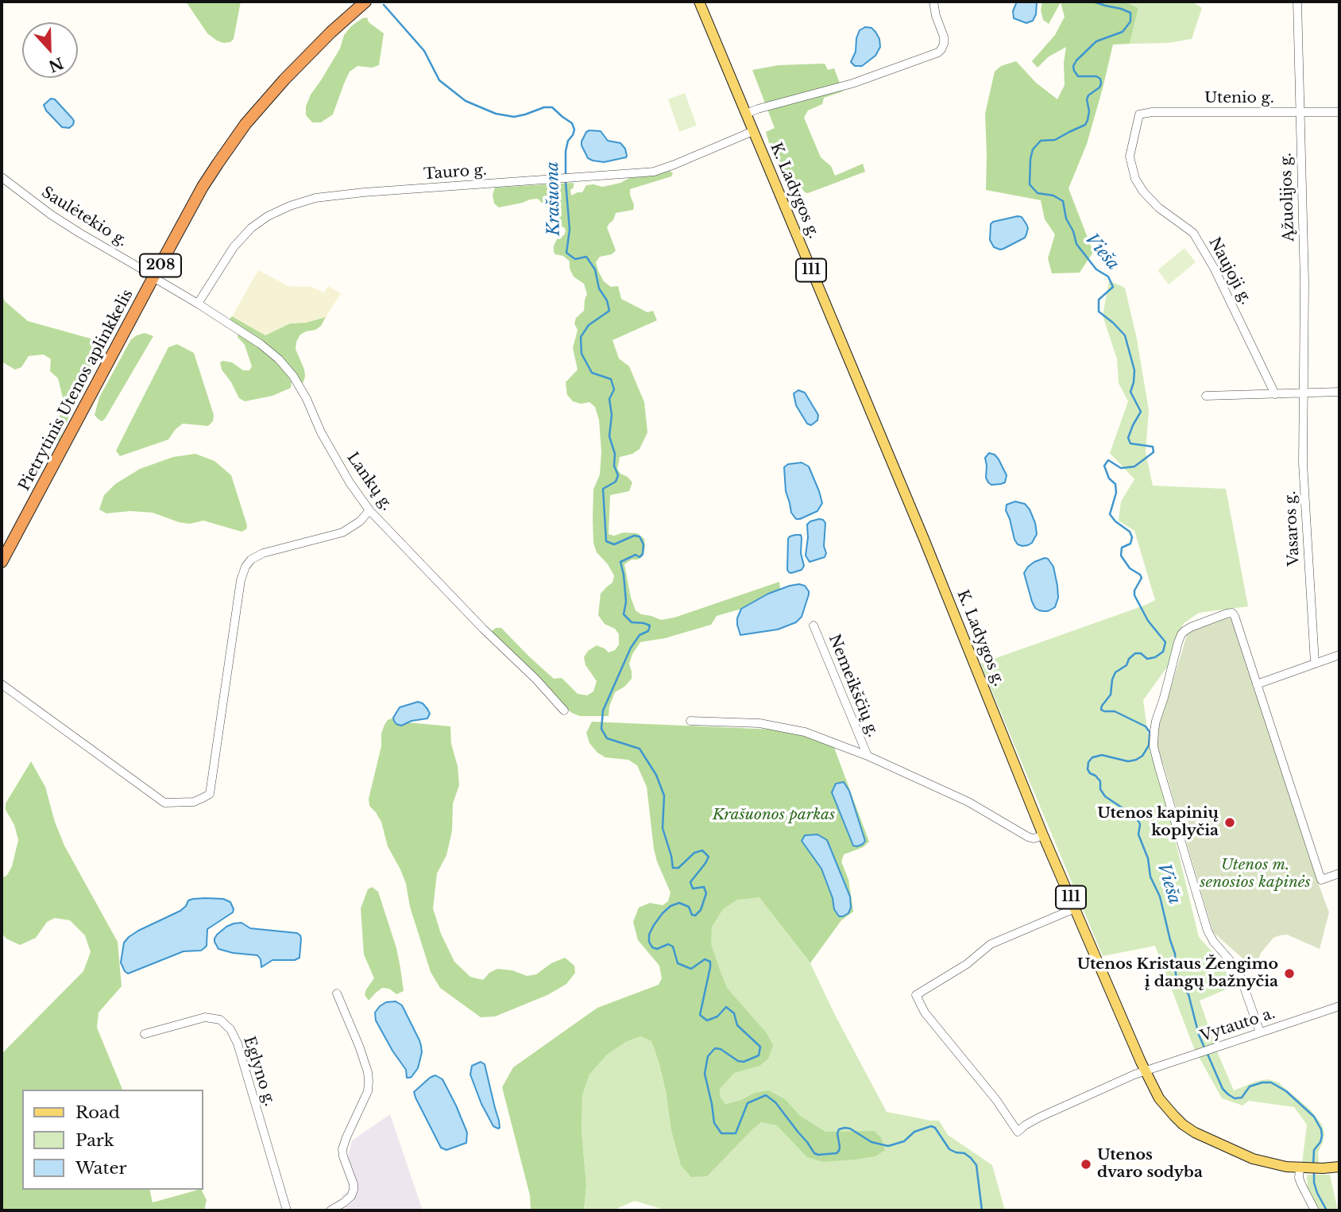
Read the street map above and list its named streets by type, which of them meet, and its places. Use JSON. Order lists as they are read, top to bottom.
{
  "streets": {
    "highway": ["208", "Pietrytinis Utenos aplinkkelis"],
    "main road": ["K. Ladygos g.", "111"],
    "street": [
      "Utenio g.",
      "Tauro g.",
      "Ąžuolijos g.",
      "Saulėtekio g.",
      "Naujoji g.",
      "Lankų g.",
      "Vasaros g.",
      "Nemeikščių g.",
      "Vytauto a.",
      "Eglyno g."
    ]
  },
  "crossings": [
    ["Utenio g.", "Ąžuolijos g."],
    ["Utenio g.", "Naujoji g."],
    ["Tauro g.", "K. Ladygos g."],
    ["Tauro g.", "Lankų g."],
    ["K. Ladygos g.", "Vytauto a."],
    ["Ąžuolijos g.", "Vasaros g."],
    ["Saulėtekio g.", "Pietrytinis Utenos aplinkkelis"],
    ["Saulėtekio g.", "Lankų g."],
    ["Pietrytinis Utenos aplinkkelis", "Lankų g."]
  ],
  "water": ["Krašuona", "Vieša"],
  "parks": ["Krašuonos parkas", "Utenos m. senosios kapinės"],
  "places": ["Utenos kapinių koplyčia", "Utenos Kristaus Žengimo į dangų bažnyčia", "Utenos dvaro sodyba"],
  "legend": ["Road", "Park", "Water"],
  "north": "bottom"
}
